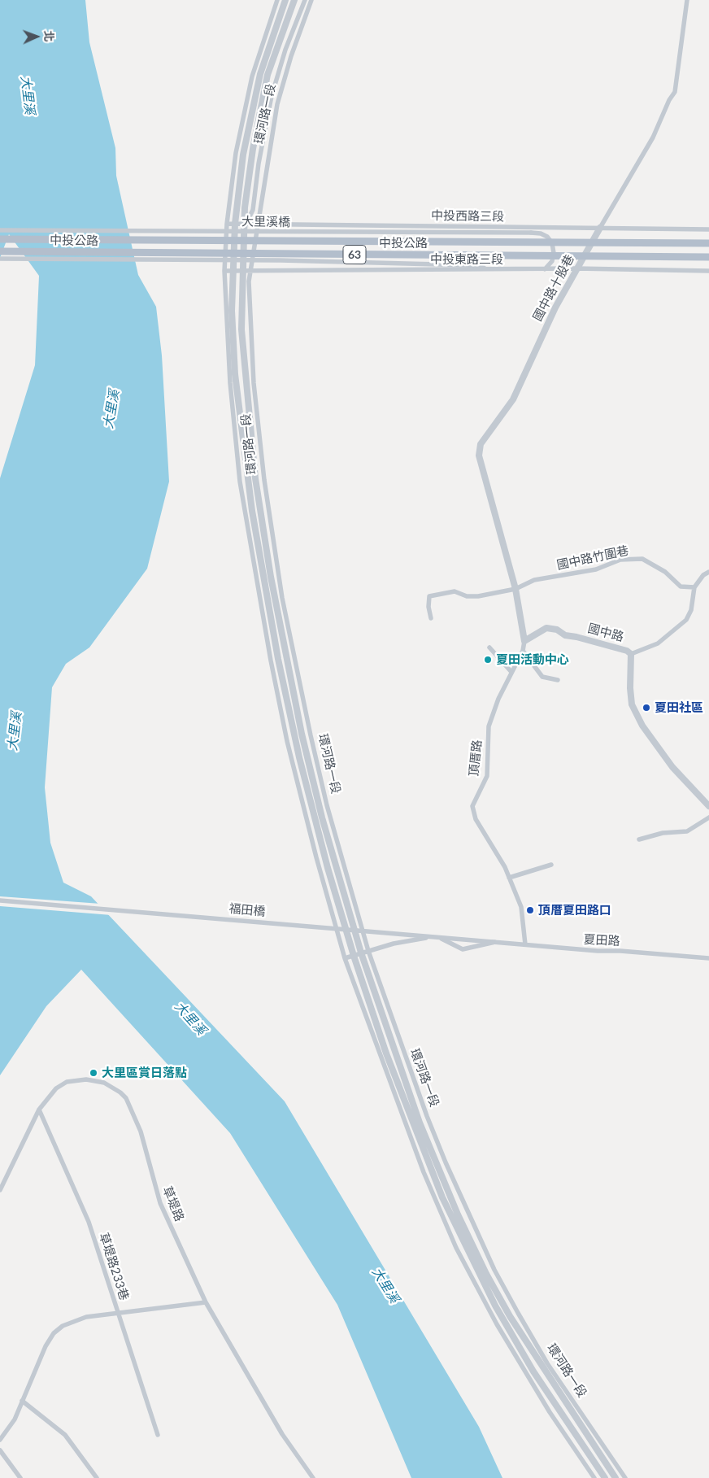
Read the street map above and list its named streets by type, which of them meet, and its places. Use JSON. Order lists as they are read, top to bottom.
{
  "streets": {
    "main road": ["中投公路", "63"],
    "street": [
      "環河路一段",
      "中投西路三段",
      "大里溪橋",
      "中投東路三段",
      "國中路十股巷",
      "國中路竹圍巷",
      "國中路",
      "頂厝路",
      "福田橋",
      "夏田路",
      "草堤路",
      "草堤路233巷"
    ]
  },
  "crossings": [
    ["環河路一段", "中投西路三段"],
    ["環河路一段", "中投東路三段"],
    ["中投西路三段", "國中路十股巷"],
    ["中投東路三段", "國中路十股巷"],
    ["國中路十股巷", "國中路竹圍巷"],
    ["國中路", "頂厝路"],
    ["頂厝路", "夏田路"],
    ["福田橋", "夏田路"],
    ["草堤路", "草堤路233巷"]
  ],
  "water": ["大里溪"],
  "places": [
    "夏田活動中心",
    "夏田社區",
    "頂厝夏田路口",
    "大里區賞日落點"
  ],
  "north": "right"
}
